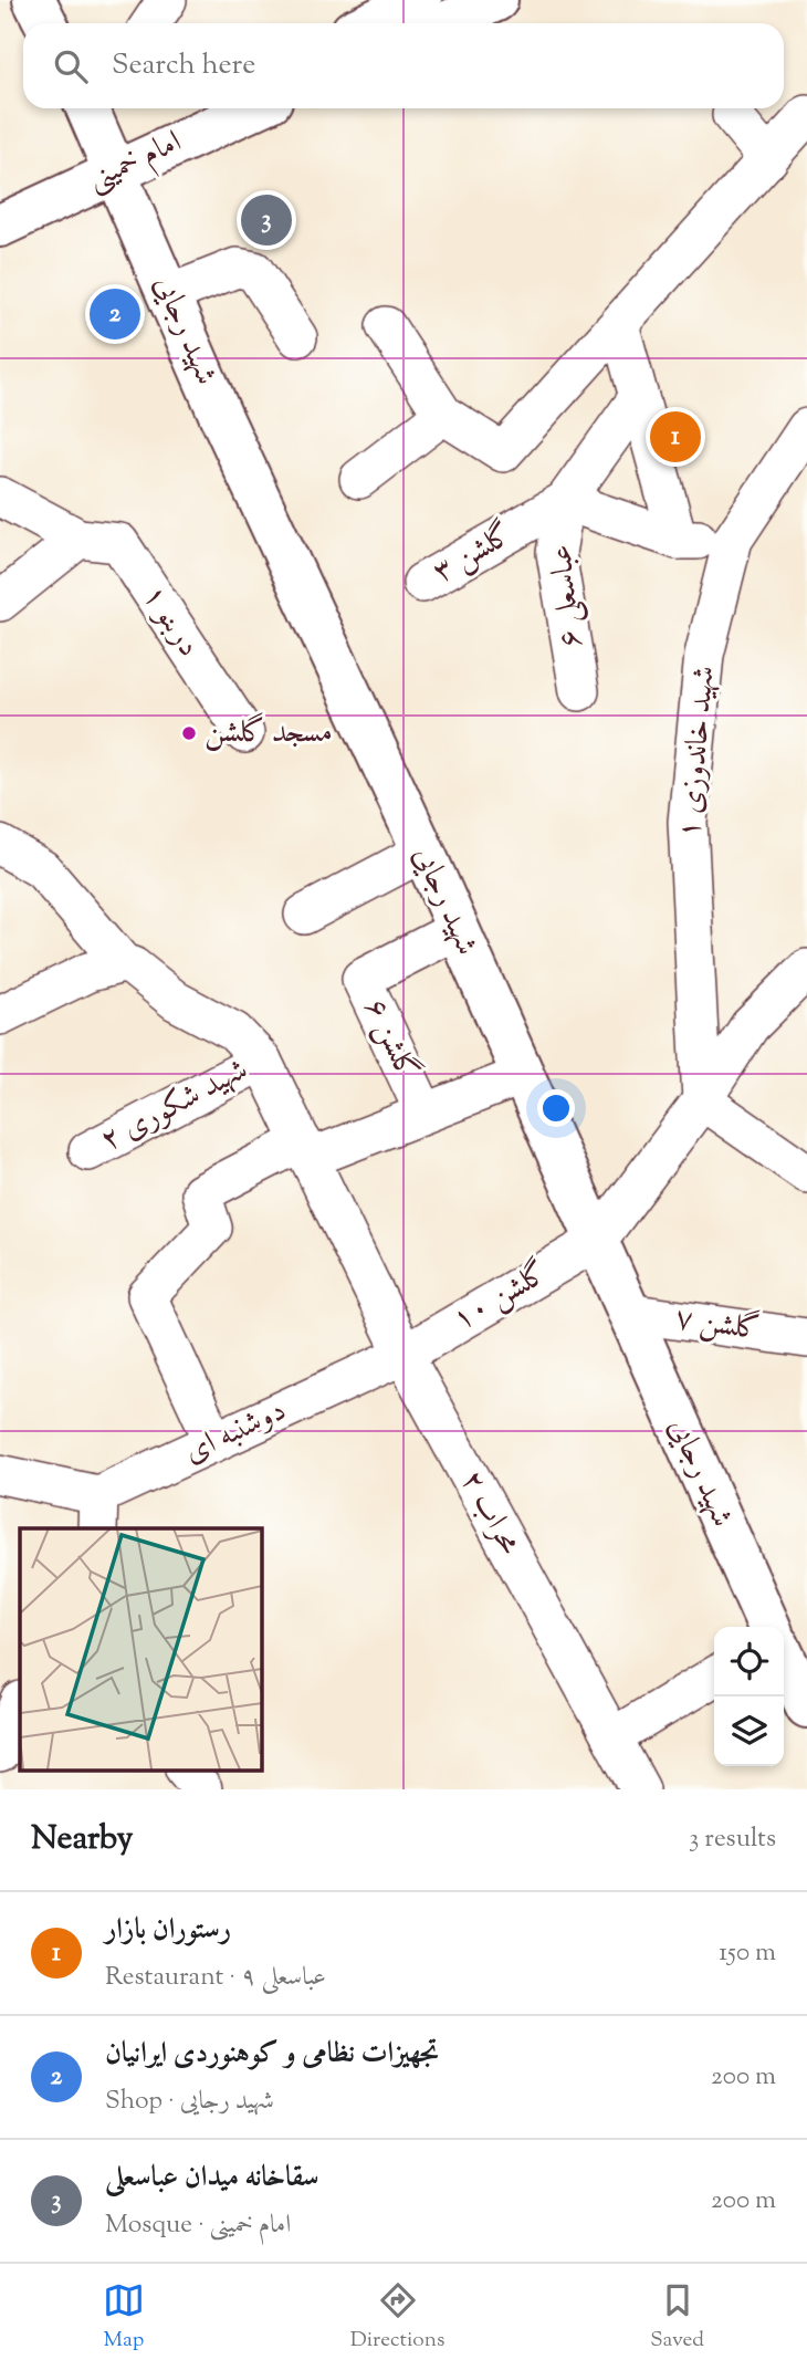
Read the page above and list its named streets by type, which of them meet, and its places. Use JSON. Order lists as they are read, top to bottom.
{
  "streets": {
    "main road": ["امام خمینی", "شهید رجایی"],
    "street": [
      "۳ گلشن",
      "۶ عباسعلی",
      "۱ دربنو",
      "۱ شهید خاندوزی",
      "۶ گلشن",
      "۲ شهید شکوری",
      "۱۰ گلشن",
      "۷ گلشن",
      "دوشنبه ای",
      "۲ محراب"
    ]
  },
  "crossings": [
    ["امام خمینی", "شهید رجایی"],
    ["شهید رجایی", "۶ گلشن"],
    ["شهید رجایی", "۱۰ گلشن"],
    ["شهید رجایی", "۷ گلشن"],
    ["۳ گلشن", "۶ عباسعلی"],
    ["۲ شهید شکوری", "۲ محراب"],
    ["۱۰ گلشن", "دوشنبه ای"],
    ["۱۰ گلشن", "۲ محراب"],
    ["دوشنبه ای", "۲ محراب"]
  ],
  "places": ["مسجد گلشن"],
  "page": {
    "search": "Search here",
    "pins": ["3", "2", "1"],
    "heading": ["Nearby", "3 results"],
    "list": [
      {
        "mark": "1",
        "name": "رستوران بازار",
        "note": "Restaurant · ۹ عباسعلی",
        "value": "150 m"
      },
      {
        "mark": "2",
        "name": "تجهیزات نظامی و کوهنوردی ایرانیان",
        "note": "Shop · شهید رجایی",
        "value": "200 m"
      },
      {
        "mark": "3",
        "name": "سقاخانه میدان عباسعلی",
        "note": "Mosque · امام خمینی",
        "value": "200 m"
      }
    ],
    "nav": ["Map", "Directions", "Saved"]
  }
}
